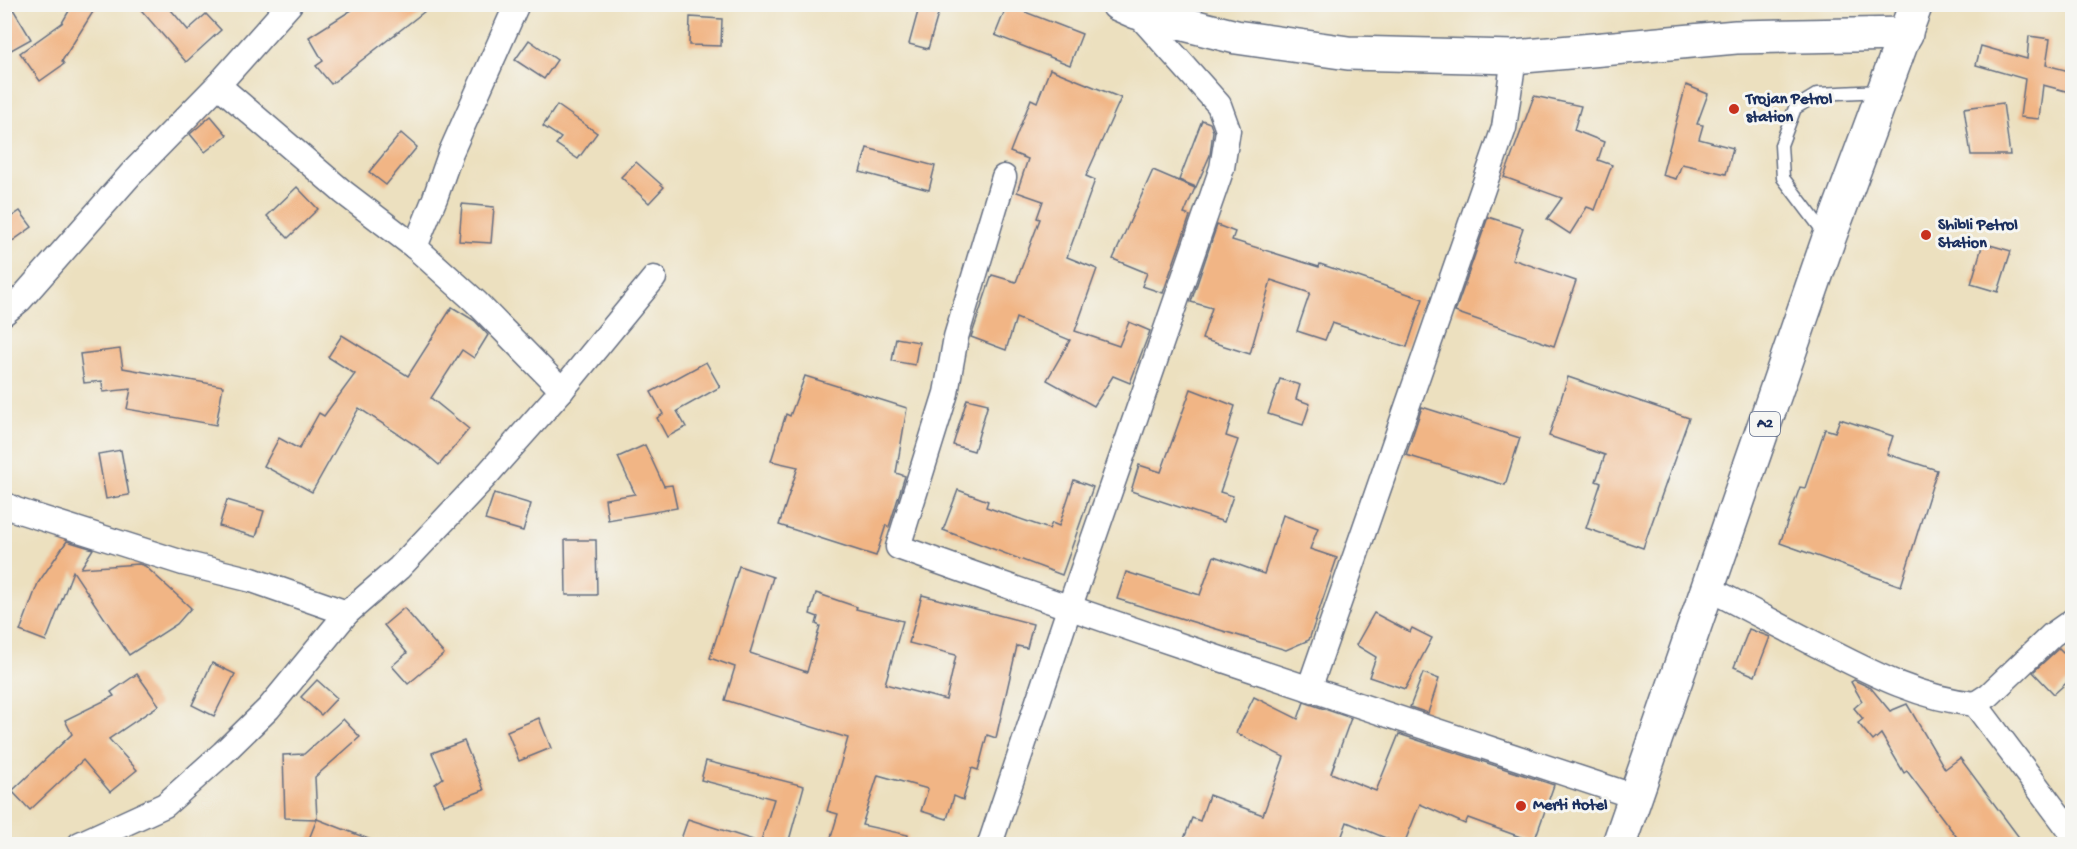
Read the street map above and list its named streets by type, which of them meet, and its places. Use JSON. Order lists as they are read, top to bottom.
{
  "streets": {
    "main road": ["A2"]
  },
  "places": ["Trojan Petrol station", "Shibli Petrol Station", "Merti Hotel"]
}
